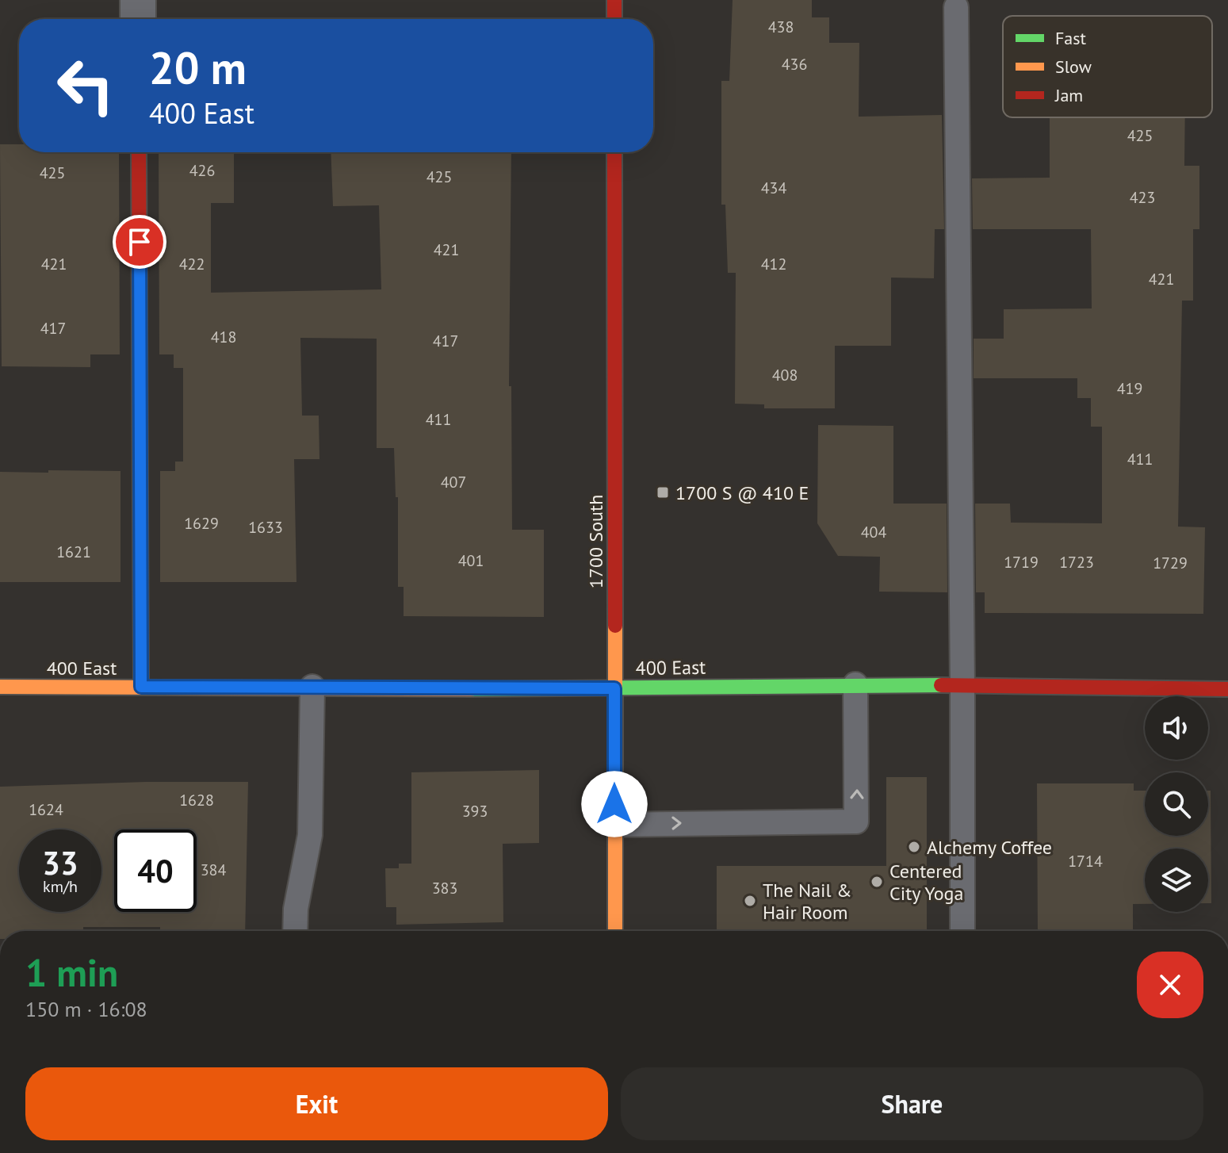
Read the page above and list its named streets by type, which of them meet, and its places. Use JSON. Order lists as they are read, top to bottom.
{
  "streets": {
    "street": ["1700 South", "400 East"]
  },
  "crossings": [
    ["1700 South", "400 East"]
  ],
  "places": {
    "transit": ["1700 S @ 410 E"],
    "other": ["Alchemy Coffee", "Centered City Yoga", "The Nail & Hair Room"]
  },
  "house_numbers": [
    "438",
    "436",
    "425",
    "426",
    "425",
    "425",
    "434",
    "423",
    "421",
    "421",
    "422",
    "412",
    "421",
    "417",
    "418",
    "417",
    "408",
    "419",
    "411",
    "411",
    "407",
    "1629",
    "1633",
    "404",
    "1621",
    "401",
    "1719",
    "1723",
    "1729",
    "1628",
    "1624",
    "393",
    "1714",
    "384",
    "383"
  ],
  "legend": ["Fast", "Slow", "Jam"],
  "page": {
    "turn": ["20 m", "400 East"],
    "speed": "33 km/h",
    "limit": "40",
    "heading": ["1 min", "150 m · 16:08"],
    "buttons": ["Exit", "Share"]
  }
}
